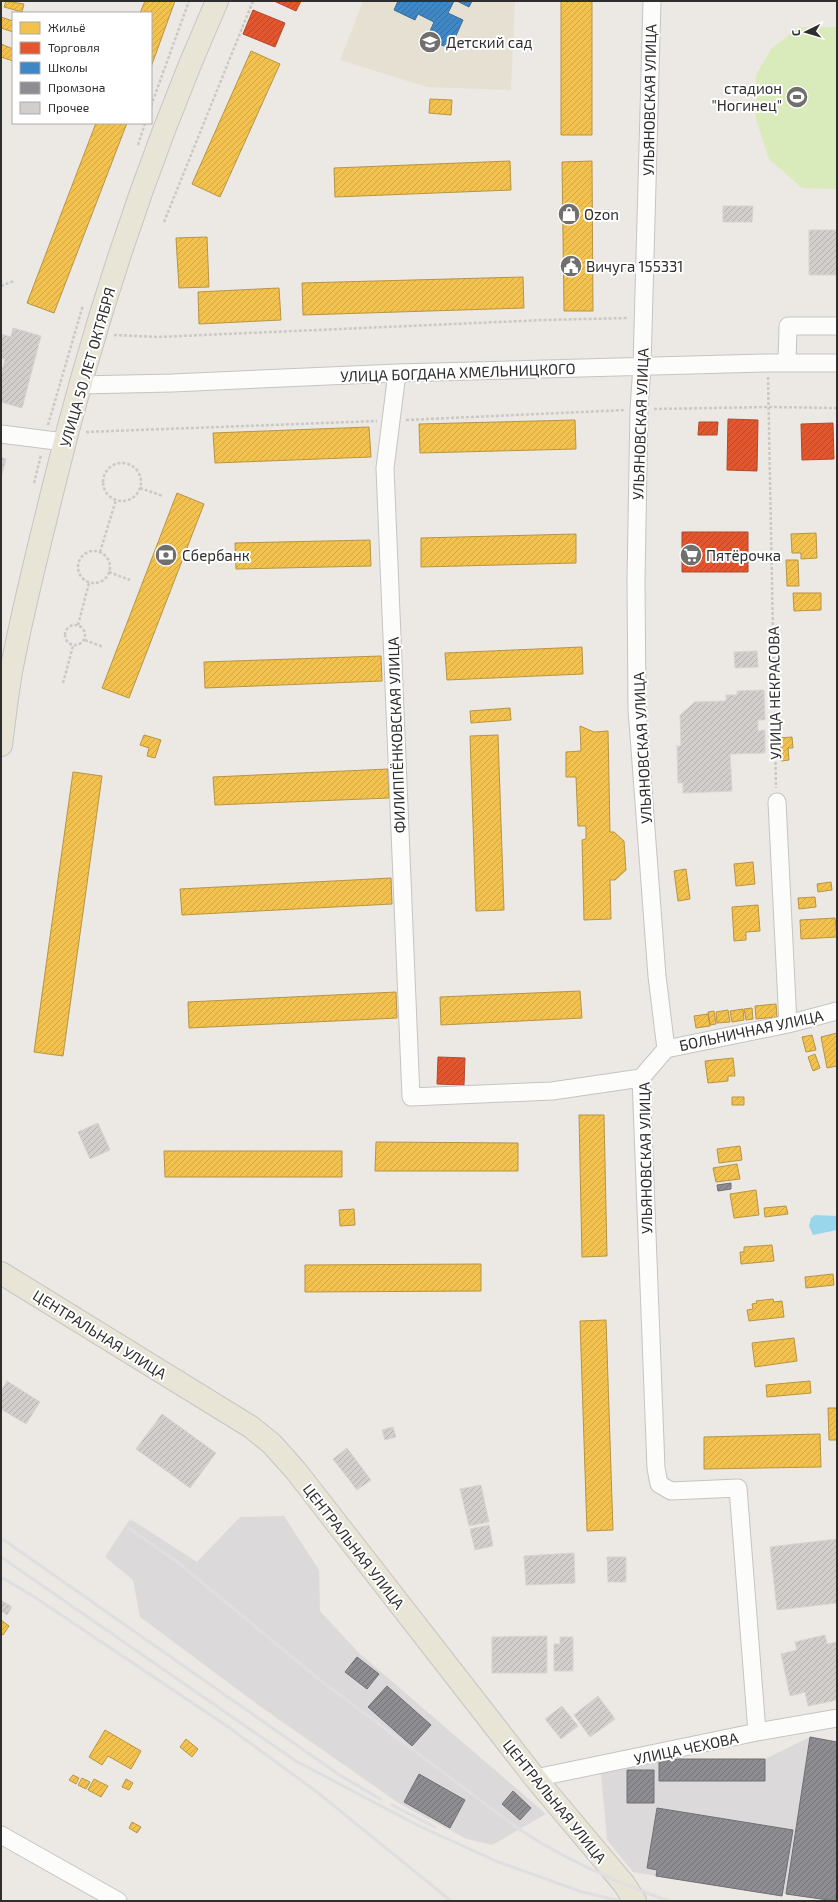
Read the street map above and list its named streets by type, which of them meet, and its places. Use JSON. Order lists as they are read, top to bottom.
{
  "streets": {
    "main road": ["УЛИЦА 50 ЛЕТ ОКТЯБРЯ", "ЦЕНТРАЛЬНАЯ УЛИЦА"],
    "street": [
      "УЛЬЯНОВСКАЯ УЛИЦА",
      "УЛИЦА БОГДАНА ХМЕЛЬНИЦКОГО",
      "ФИЛИППЁНКОВСКАЯ УЛИЦА",
      "БОЛЬНИЧНАЯ УЛИЦА",
      "УЛИЦА ЧЕХОВА"
    ],
    "path": ["УЛИЦА НЕКРАСОВА"]
  },
  "crossings": [
    ["УЛЬЯНОВСКАЯ УЛИЦА", "УЛИЦА БОГДАНА ХМЕЛЬНИЦКОГО"],
    ["УЛЬЯНОВСКАЯ УЛИЦА", "ФИЛИППЁНКОВСКАЯ УЛИЦА"],
    ["УЛЬЯНОВСКАЯ УЛИЦА", "БОЛЬНИЧНАЯ УЛИЦА"],
    ["УЛЬЯНОВСКАЯ УЛИЦА", "УЛИЦА ЧЕХОВА"],
    ["УЛИЦА 50 ЛЕТ ОКТЯБРЯ", "УЛИЦА БОГДАНА ХМЕЛЬНИЦКОГО"],
    ["УЛИЦА БОГДАНА ХМЕЛЬНИЦКОГО", "УЛИЦА НЕКРАСОВА"],
    ["УЛИЦА БОГДАНА ХМЕЛЬНИЦКОГО", "ФИЛИППЁНКОВСКАЯ УЛИЦА"],
    ["ЦЕНТРАЛЬНАЯ УЛИЦА", "УЛИЦА ЧЕХОВА"]
  ],
  "places": {
    "school or university": ["Детский сад"],
    "sports": ["стадион \"Ногинец\""],
    "shop": ["Ozon"],
    "public building": ["Вичуга 155331"],
    "bank": ["Сбербанк"],
    "supermarket": ["Пятёрочка"]
  },
  "legend": [
    "Жильё",
    "Торговля",
    "Школы",
    "Промзона",
    "Прочее"
  ],
  "north": "left"
}
